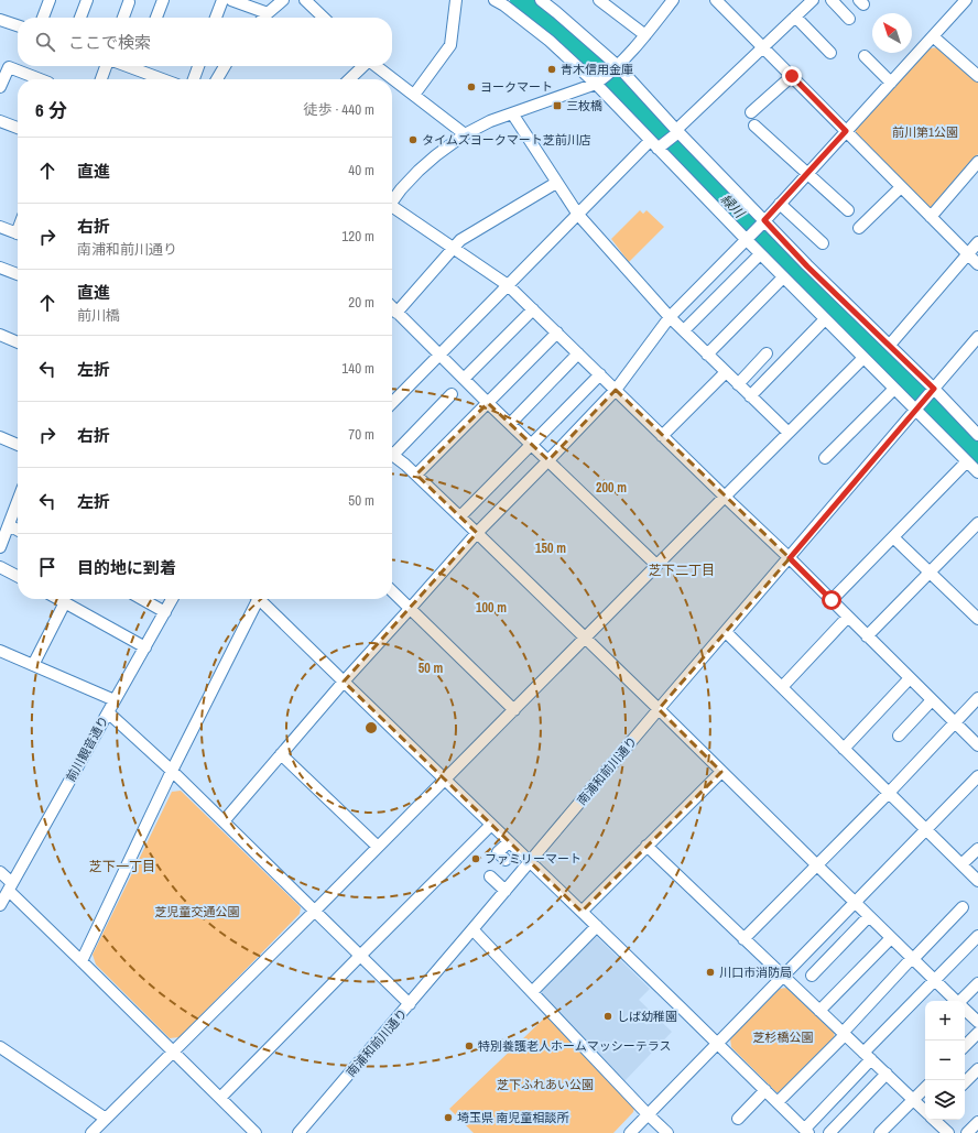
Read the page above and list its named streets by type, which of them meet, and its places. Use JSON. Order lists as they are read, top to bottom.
{
  "streets": {
    "street": ["前川観音通り", "南浦和前川通り"]
  },
  "districts": ["芝下二丁目", "芝下一丁目"],
  "water": ["緑川"],
  "parks": [
    "前川第1公園",
    "芝児童交通公園",
    "芝杉橋公園",
    "芝下ふれあい公園"
  ],
  "places": {
    "other": [
      "青木信用金庫",
      "ヨークマート",
      "タイムズヨークマート芝前川店",
      "ファミリーマート",
      "川口市消防局",
      "しば幼稚園",
      "特別養護老人ホームマッシーテラス",
      "埼玉県 南児童相談所"
    ],
    "transit": ["三枚橋"]
  },
  "north": "top left",
  "page": {
    "search": "ここで検索",
    "heading": ["6 分", "徒歩 · 440 m"],
    "list": [
      ["直進", "40 m"],
      ["右折", "南浦和前川通り", "120 m"],
      ["直進", "前川橋", "20 m"],
      ["左折", "140 m"],
      ["右折", "70 m"],
      ["左折", "50 m"],
      "目的地に到着"
    ],
    "map_buttons": ["+", "−"]
  },
  "rings": [
    "200 m",
    "150 m",
    "100 m",
    "50 m"
  ]
}
